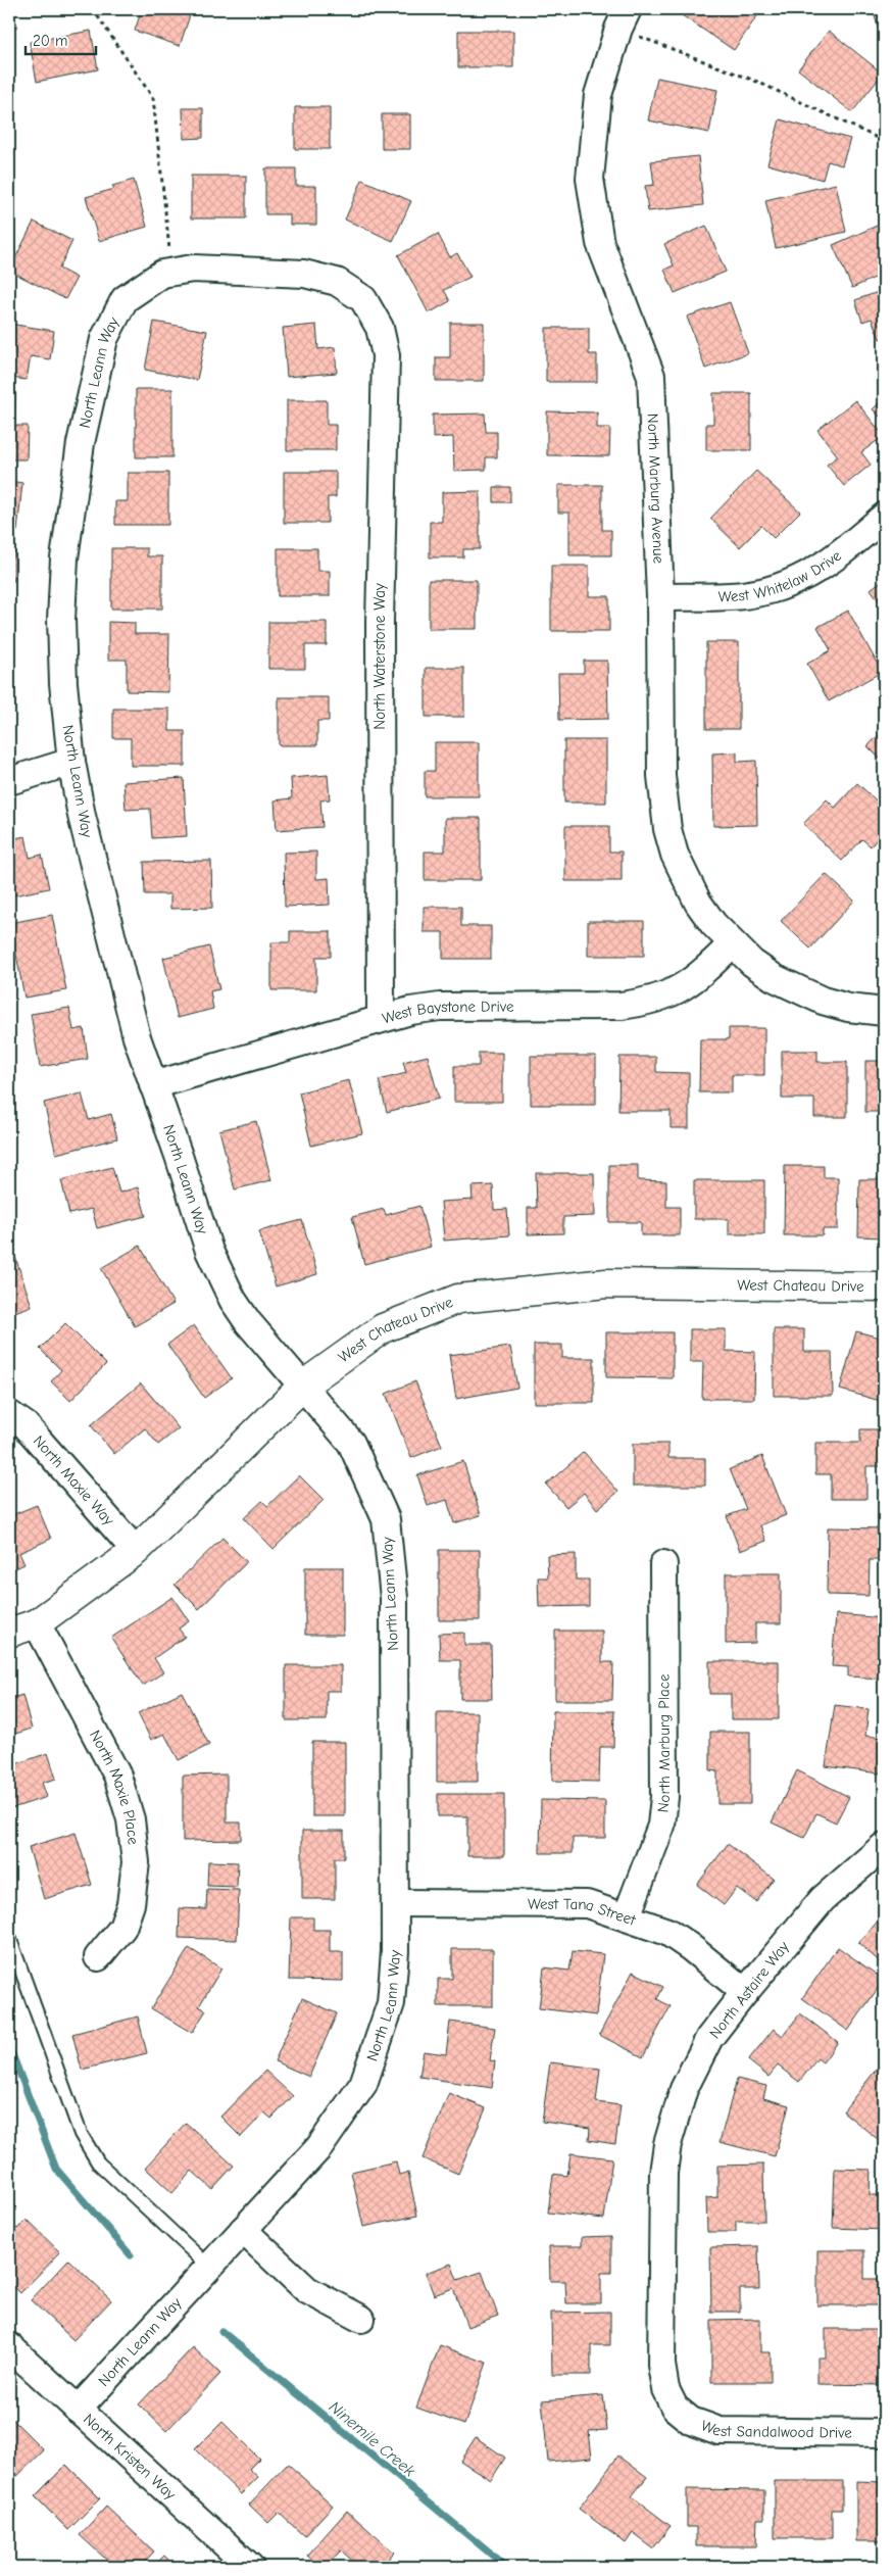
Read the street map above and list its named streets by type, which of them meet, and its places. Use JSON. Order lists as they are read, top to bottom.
{
  "streets": {
    "street": [
      "North Leann Way",
      "North Marburg Avenue",
      "West Whitelaw Drive",
      "North Waterstone Way",
      "West Baystone Drive",
      "West Chateau Drive",
      "North Maxie Way",
      "North Marburg Place",
      "North Maxie Place",
      "West Tana Street",
      "North Astaire Way",
      "West Sandalwood Drive",
      "North Kristen Way"
    ]
  },
  "crossings": [
    ["North Leann Way", "North Waterstone Way"],
    ["North Leann Way", "West Baystone Drive"],
    ["North Leann Way", "West Chateau Drive"],
    ["North Leann Way", "West Tana Street"],
    ["North Leann Way", "North Kristen Way"],
    ["North Marburg Avenue", "West Whitelaw Drive"],
    ["North Marburg Avenue", "West Baystone Drive"],
    ["North Waterstone Way", "West Baystone Drive"],
    ["West Chateau Drive", "North Maxie Way"],
    ["West Chateau Drive", "North Maxie Place"],
    ["North Marburg Place", "West Tana Street"],
    ["West Tana Street", "North Astaire Way"],
    ["North Astaire Way", "West Sandalwood Drive"]
  ],
  "water": ["Ninemile Creek"],
  "scale_bar": "20 m"
}
